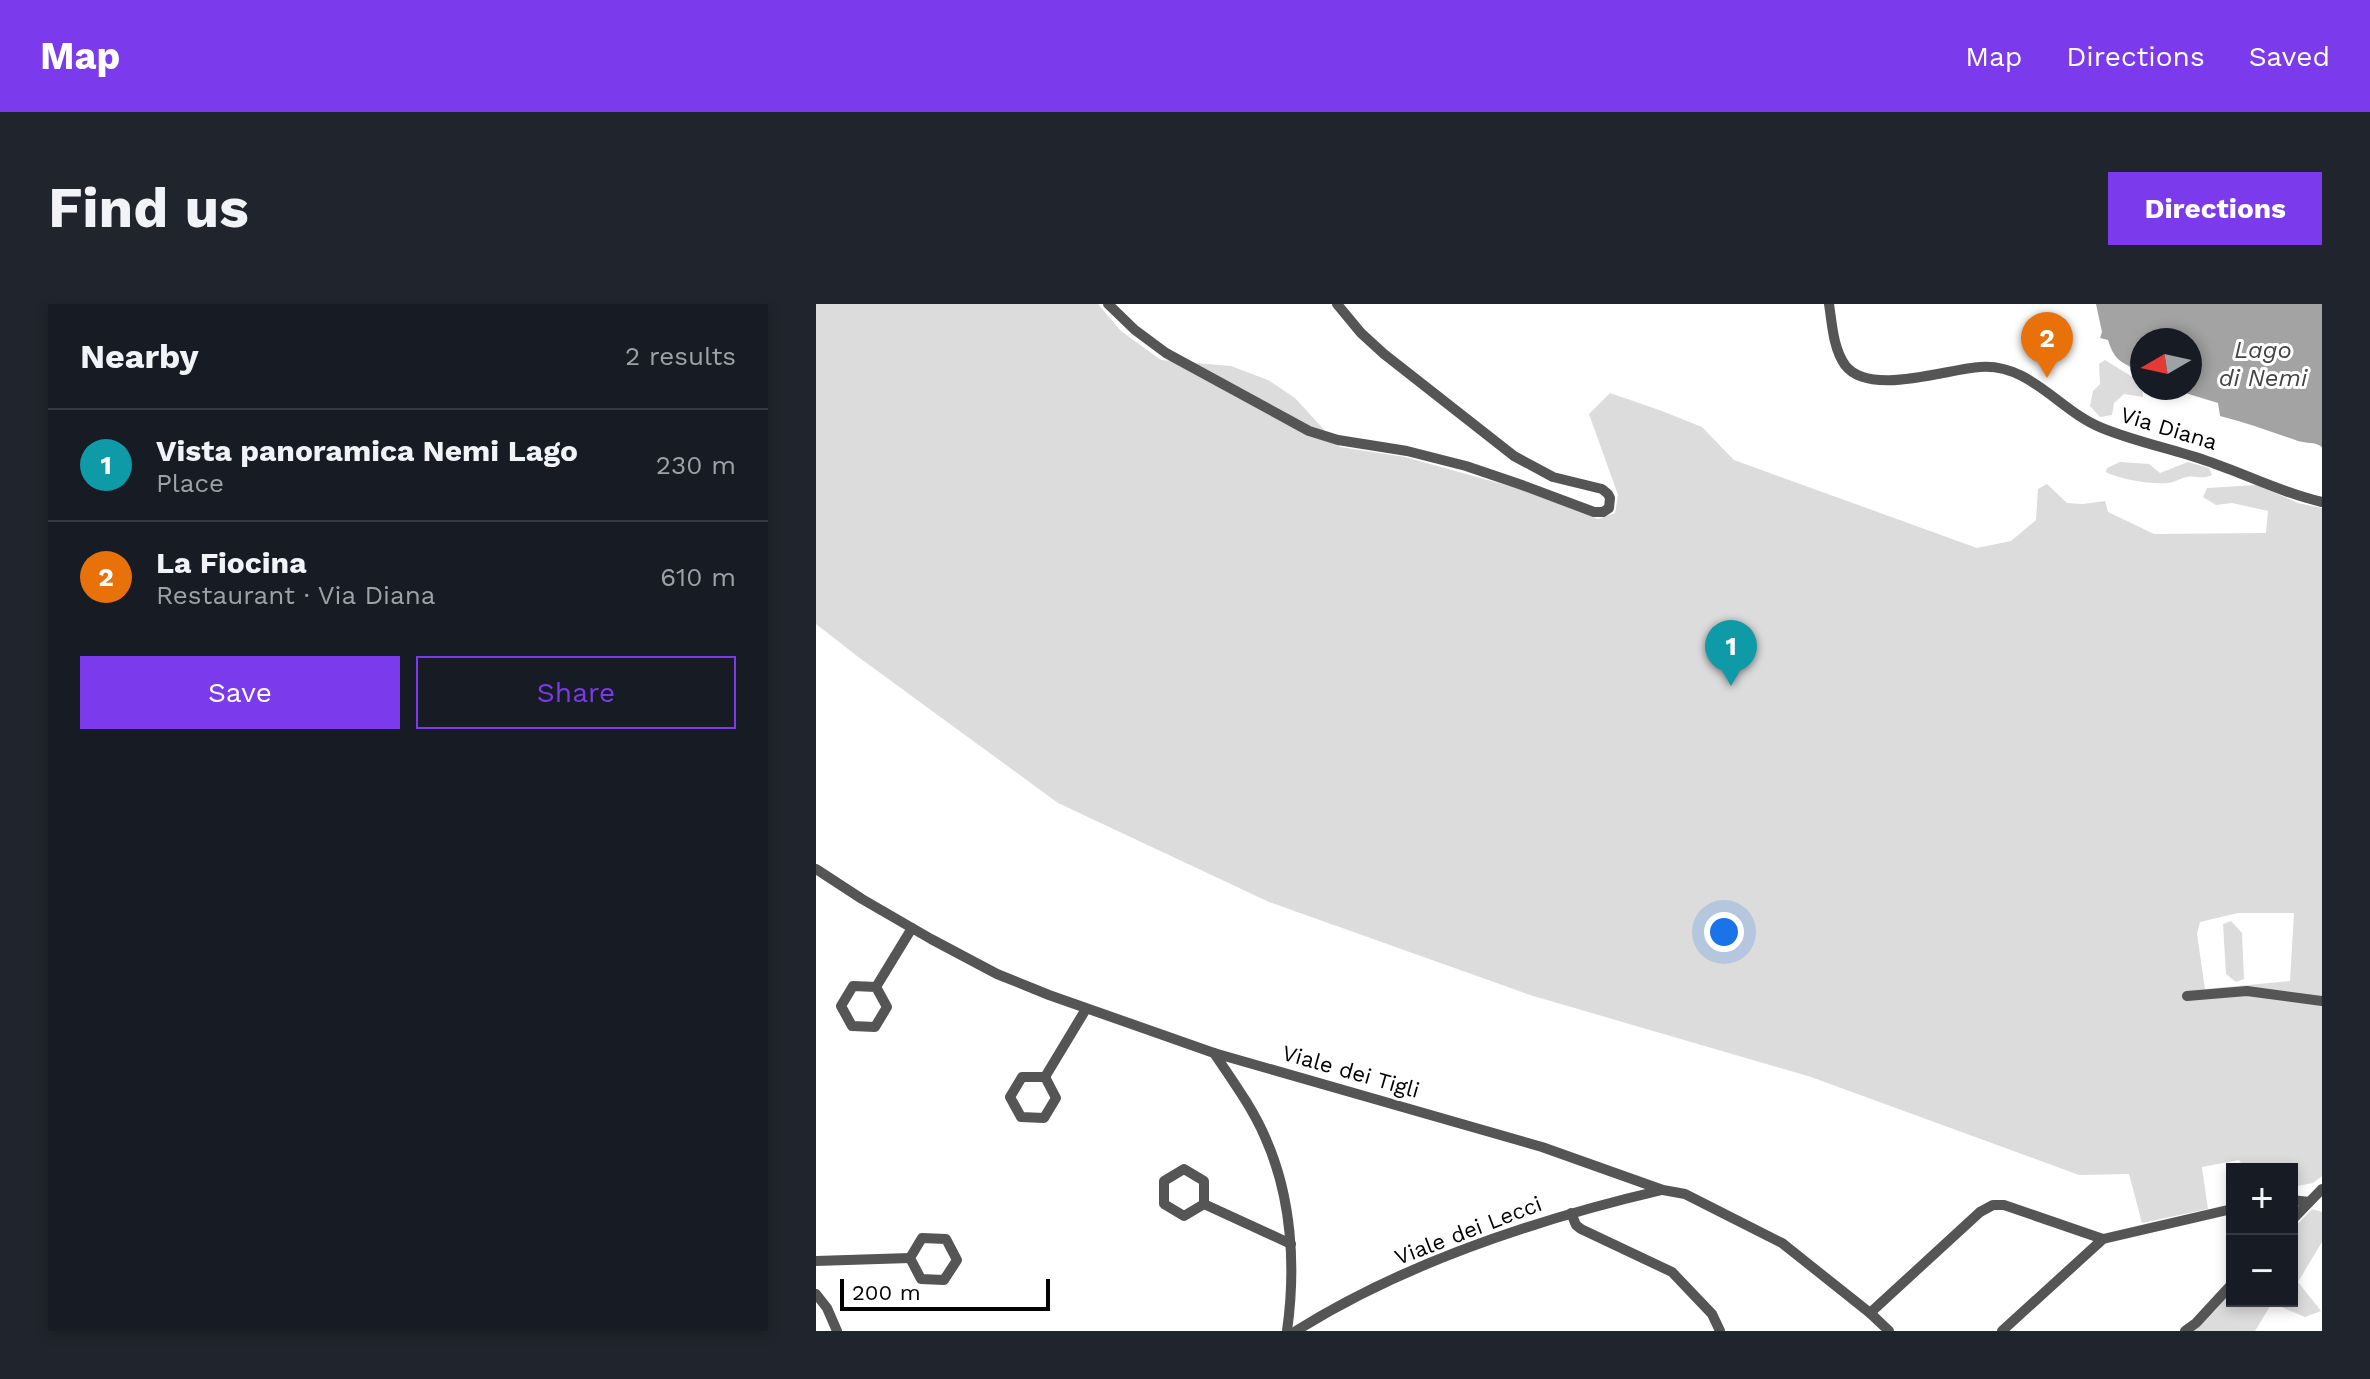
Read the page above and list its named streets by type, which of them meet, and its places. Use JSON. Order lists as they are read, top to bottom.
{
  "streets": {
    "street": ["Via Diana", "Viale dei Tigli", "Viale dei Lecci"]
  },
  "crossings": [
    ["Viale dei Tigli", "Viale dei Lecci"]
  ],
  "water": ["Lago di Nemi"],
  "scale_bar": "200 m",
  "north": "left",
  "page": {
    "header": "Map",
    "nav": ["Map", "Directions", "Saved"],
    "buttons": [
      "Directions",
      ["Save", "Share"]
    ],
    "title": "Find us",
    "heading": ["Nearby", "2 results"],
    "pins": ["2", "1"],
    "list": [
      {
        "mark": "1",
        "name": "Vista panoramica Nemi Lago",
        "note": "Place",
        "value": "230 m"
      },
      {
        "mark": "2",
        "name": "La Fiocina",
        "note": "Restaurant · Via Diana",
        "value": "610 m"
      }
    ],
    "map_buttons": ["+", "−"],
    "scale": "200 m"
  }
}
